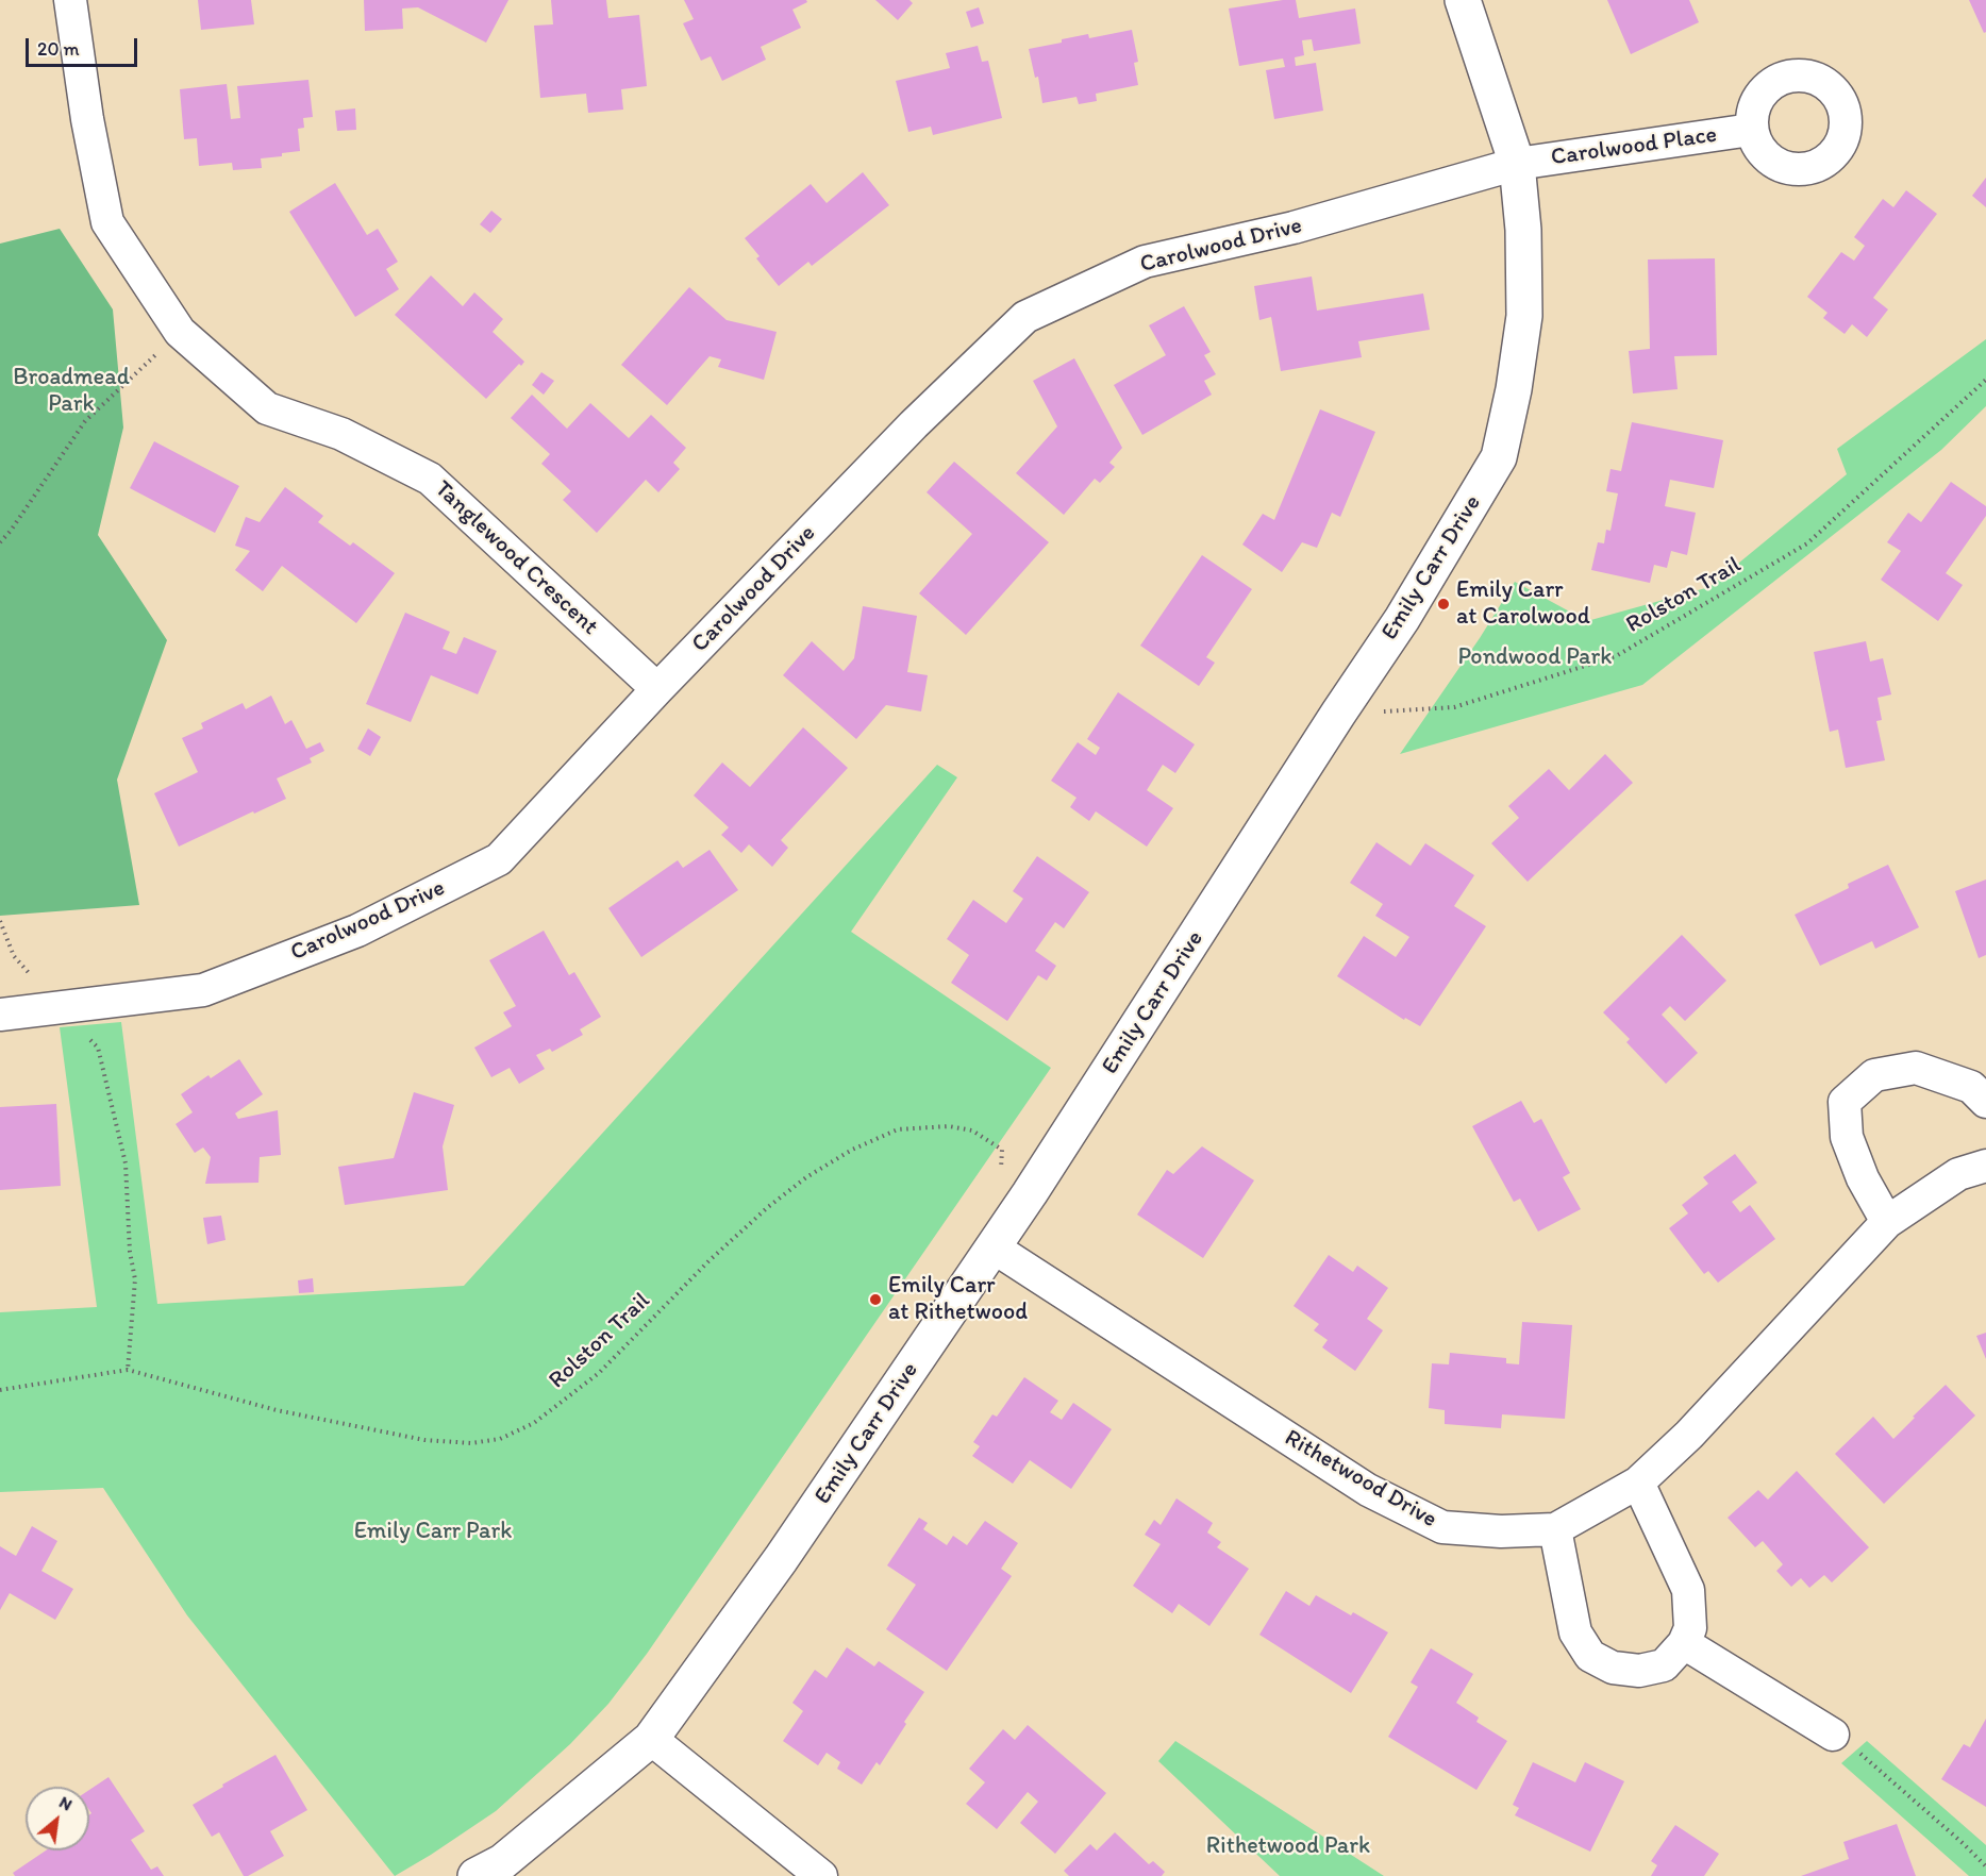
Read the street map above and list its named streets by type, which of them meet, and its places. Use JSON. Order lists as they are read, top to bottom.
{
  "streets": {
    "street": [
      "Carolwood Place",
      "Carolwood Drive",
      "Tanglewood Crescent",
      "Emily Carr Drive",
      "Rithetwood Drive"
    ],
    "path": ["Rolston Trail"]
  },
  "crossings": [
    ["Carolwood Place", "Carolwood Drive"],
    ["Carolwood Place", "Emily Carr Drive"],
    ["Carolwood Drive", "Tanglewood Crescent"],
    ["Carolwood Drive", "Emily Carr Drive"],
    ["Emily Carr Drive", "Rolston Trail"],
    ["Emily Carr Drive", "Rithetwood Drive"]
  ],
  "parks": [
    "Broadmead Park",
    "Pondwood Park",
    "Emily Carr Park",
    "Rithetwood Park"
  ],
  "places": ["Emily Carr at Carolwood", "Emily Carr at Rithetwood"],
  "scale_bar": "20 m",
  "north": "top right"
}
